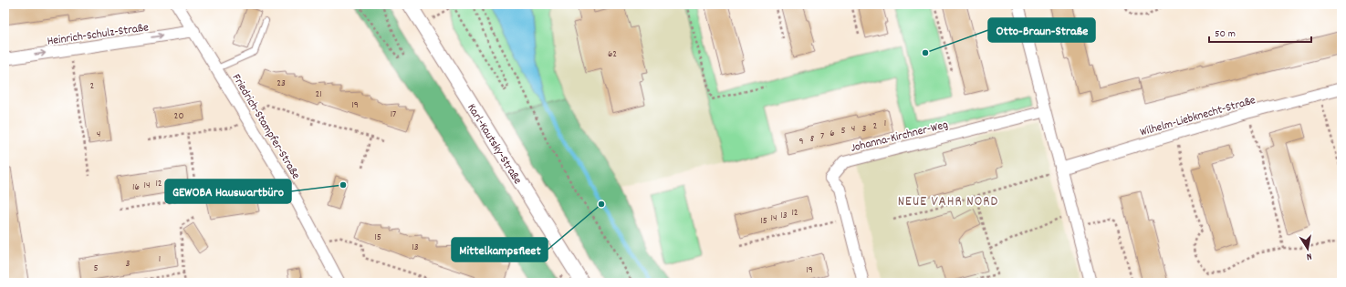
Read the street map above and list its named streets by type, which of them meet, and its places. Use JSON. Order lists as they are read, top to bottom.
{
  "streets": {
    "street": [
      "Heinrich-Schulz-Straße",
      "Wilhelm-Liebknecht-Straße",
      "Friedrich-Stampfer-Straße",
      "Johanna-Kirchner-Weg",
      "Karl-Kautsky-Straße"
    ]
  },
  "crossings": [
    ["Heinrich-Schulz-Straße", "Friedrich-Stampfer-Straße"]
  ],
  "one_way": ["Heinrich-Schulz-Straße"],
  "districts": ["NEUE VAHR NORD"],
  "places": ["Otto-Braun-Straße", "GEWOBA Hauswartbüro", "Mittelkampsfleet"],
  "house_numbers": [
    "62",
    "23",
    "2",
    "21",
    "19",
    "17",
    "20",
    "1",
    "2",
    "4",
    "3",
    "5",
    "6",
    "4",
    "7",
    "8",
    "9",
    "12",
    "14",
    "16",
    "12",
    "13",
    "14",
    "15",
    "15",
    "13",
    "1",
    "3",
    "5",
    "19"
  ],
  "scale_bar": "50 m",
  "north": "bottom"
}
